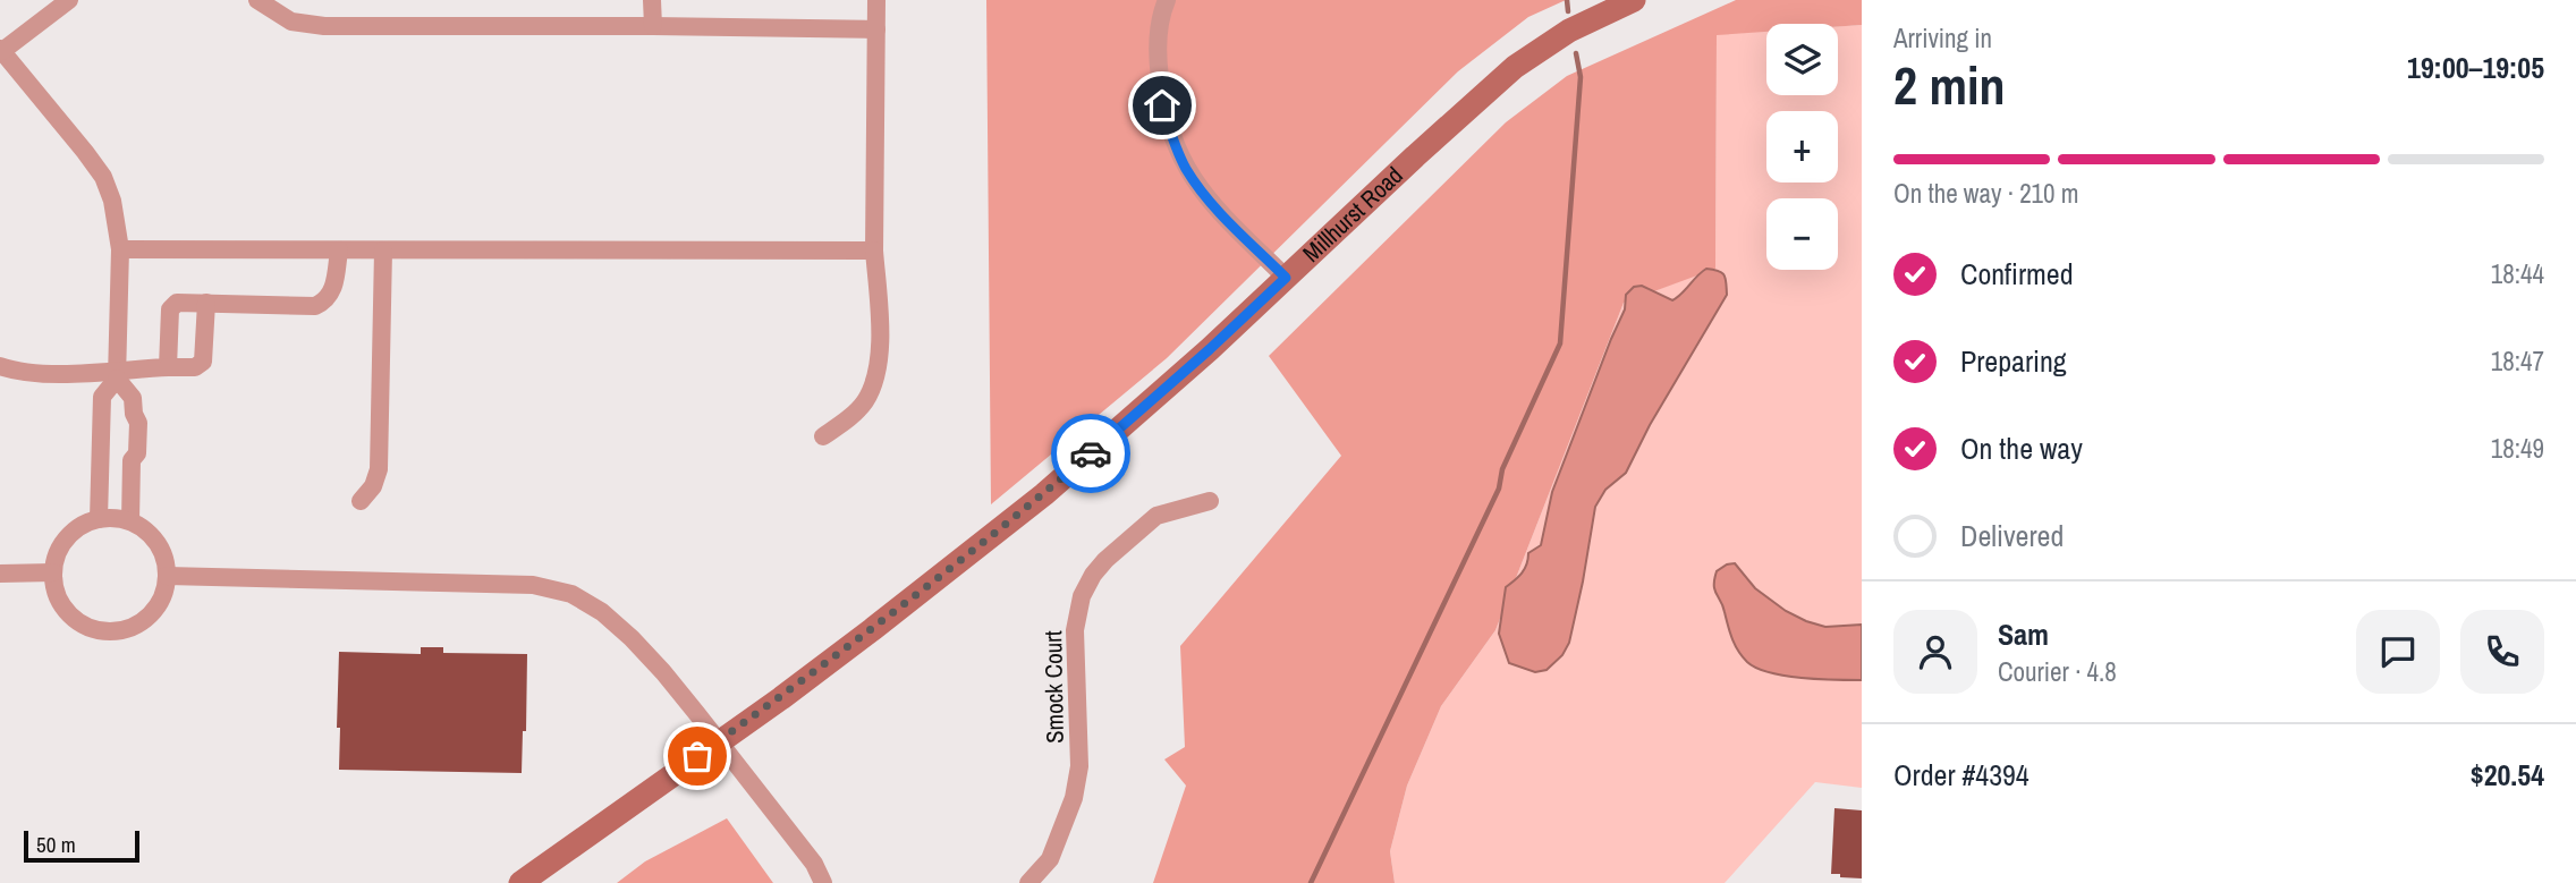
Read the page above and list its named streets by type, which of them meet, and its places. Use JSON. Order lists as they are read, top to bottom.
{
  "streets": {
    "street": ["Millhurst Road", "Smock Court"]
  },
  "scale_bar": "50 m",
  "page": {
    "heading": ["2 min", "Arriving in", "19:00–19:05"],
    "panel": [
      "Sam",
      "Courier · 4.8",
      "Order #4394",
      "$20.54"
    ],
    "map_buttons": ["+", "−"],
    "bar": "On the way · 210 m",
    "list": [
      ["Confirmed", "18:44"],
      ["Preparing", "18:47"],
      ["On the way", "18:49"],
      "Delivered"
    ],
    "scale": "50 m"
  }
}
